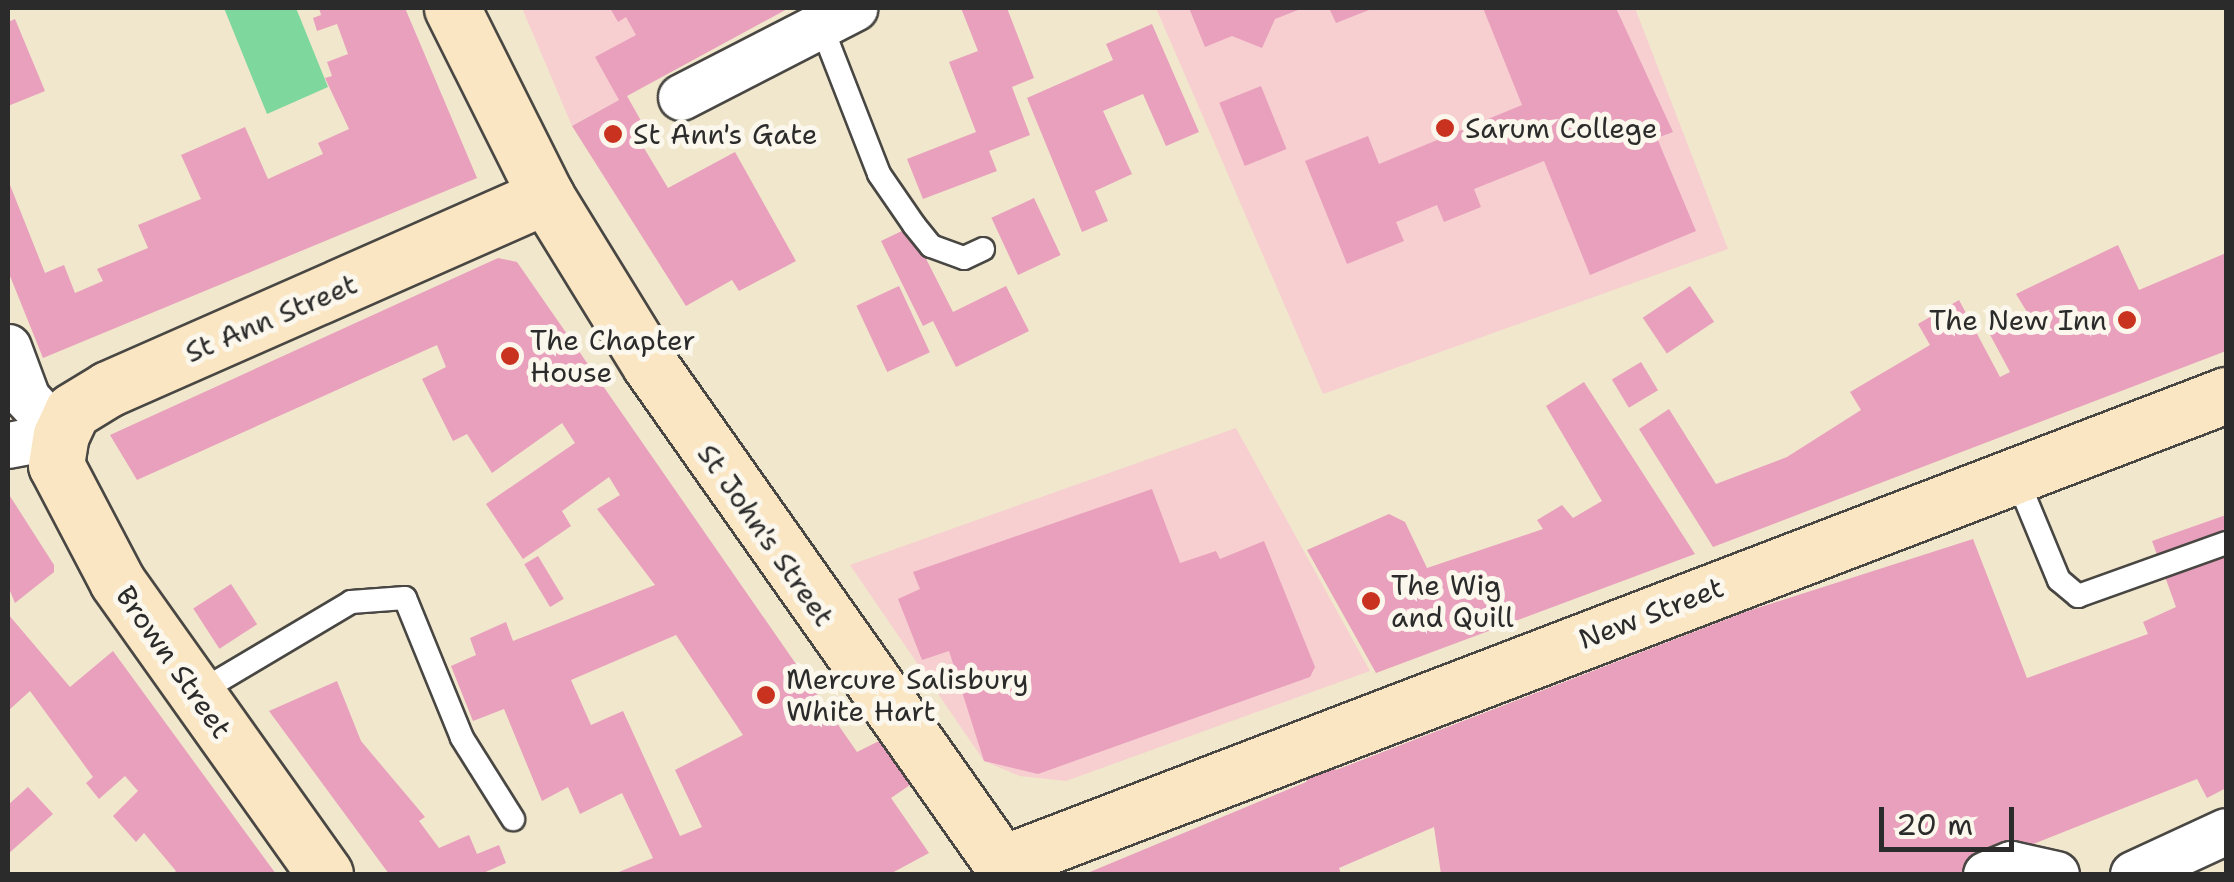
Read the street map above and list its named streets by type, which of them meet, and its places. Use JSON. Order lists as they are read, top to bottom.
{
  "streets": {
    "street": [
      "St Ann Street",
      "St John's Street",
      "New Street",
      "Brown Street"
    ]
  },
  "crossings": [
    ["St Ann Street", "St John's Street"],
    ["St Ann Street", "Brown Street"],
    ["St John's Street", "New Street"]
  ],
  "places": [
    "Sarum College",
    "St Ann's Gate",
    "The New Inn",
    "The Chapter House",
    "The Wig and Quill",
    "Mercure Salisbury White Hart"
  ],
  "scale_bar": "20 m"
}
